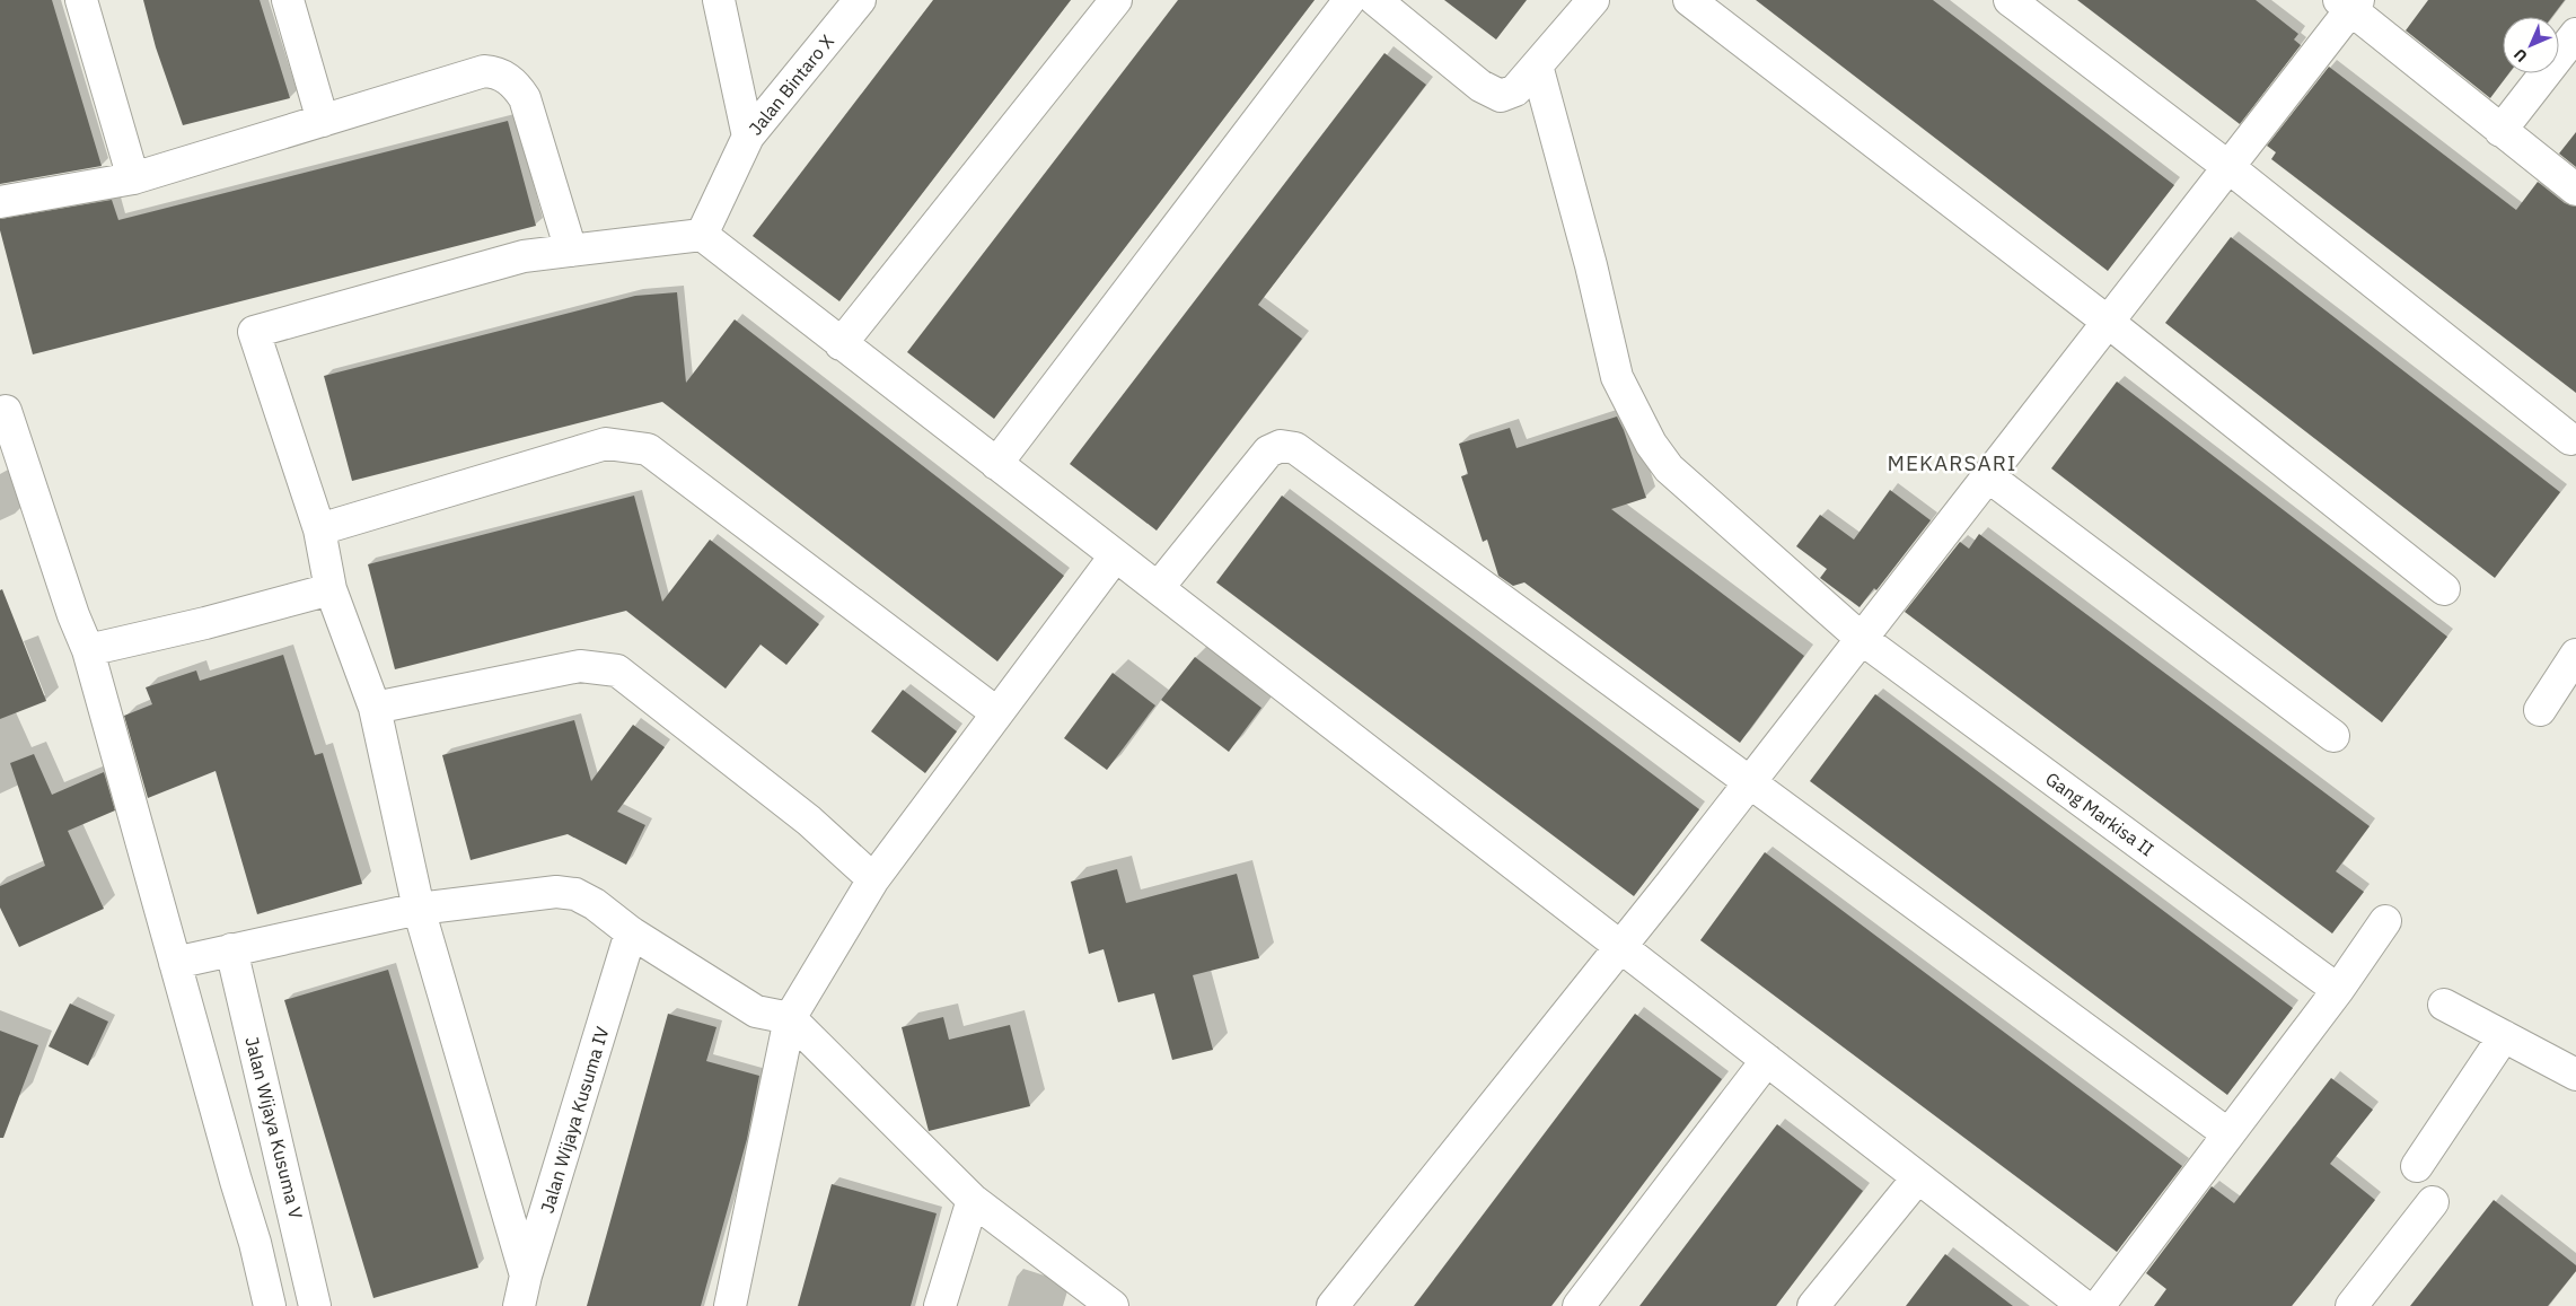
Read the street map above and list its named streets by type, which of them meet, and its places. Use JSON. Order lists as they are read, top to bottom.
{
  "streets": {
    "street": [
      "Jalan Bintaro X",
      "Gang Markisa II",
      "Jalan Wijaya Kusuma IV",
      "Jalan Wijaya Kusuma V"
    ]
  },
  "districts": ["MEKARSARI"],
  "north": "bottom left"
}
